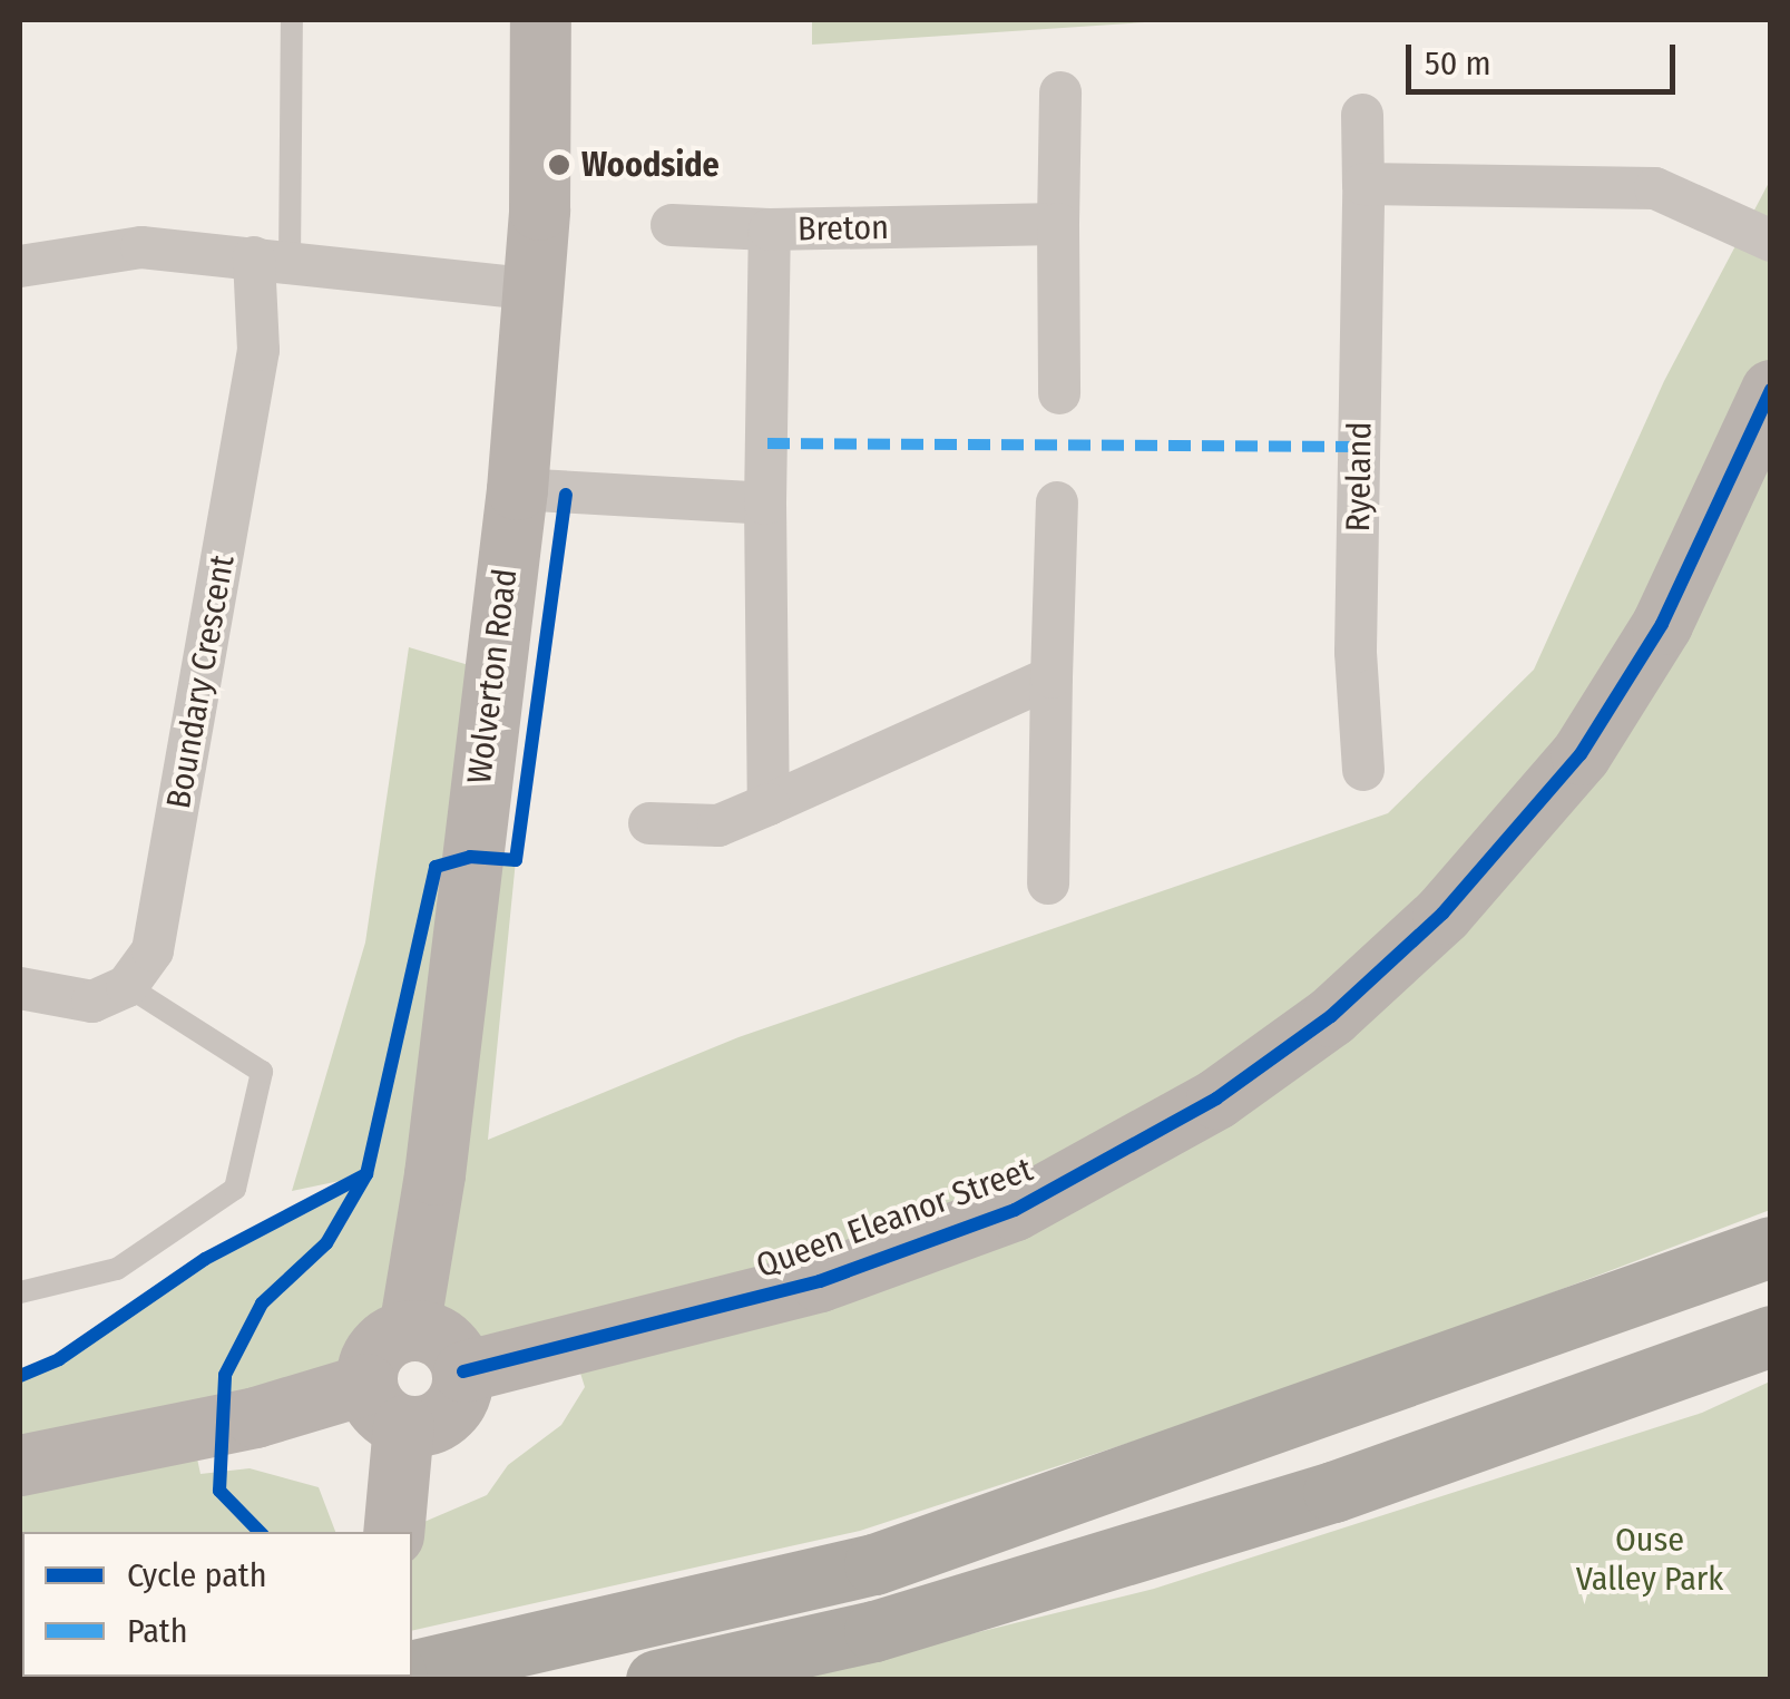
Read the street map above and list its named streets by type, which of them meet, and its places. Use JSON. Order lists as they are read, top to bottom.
{
  "streets": {
    "street": [
      "Breton",
      "Ryeland",
      "Wolverton Road",
      "Boundary Crescent",
      "Queen Eleanor Street"
    ]
  },
  "crossings": [
    ["Wolverton Road", "Queen Eleanor Street"]
  ],
  "parks": ["Ouse Valley Park"],
  "places": ["Woodside"],
  "legend": ["Cycle path", "Path"],
  "scale_bar": "50 m"
}
